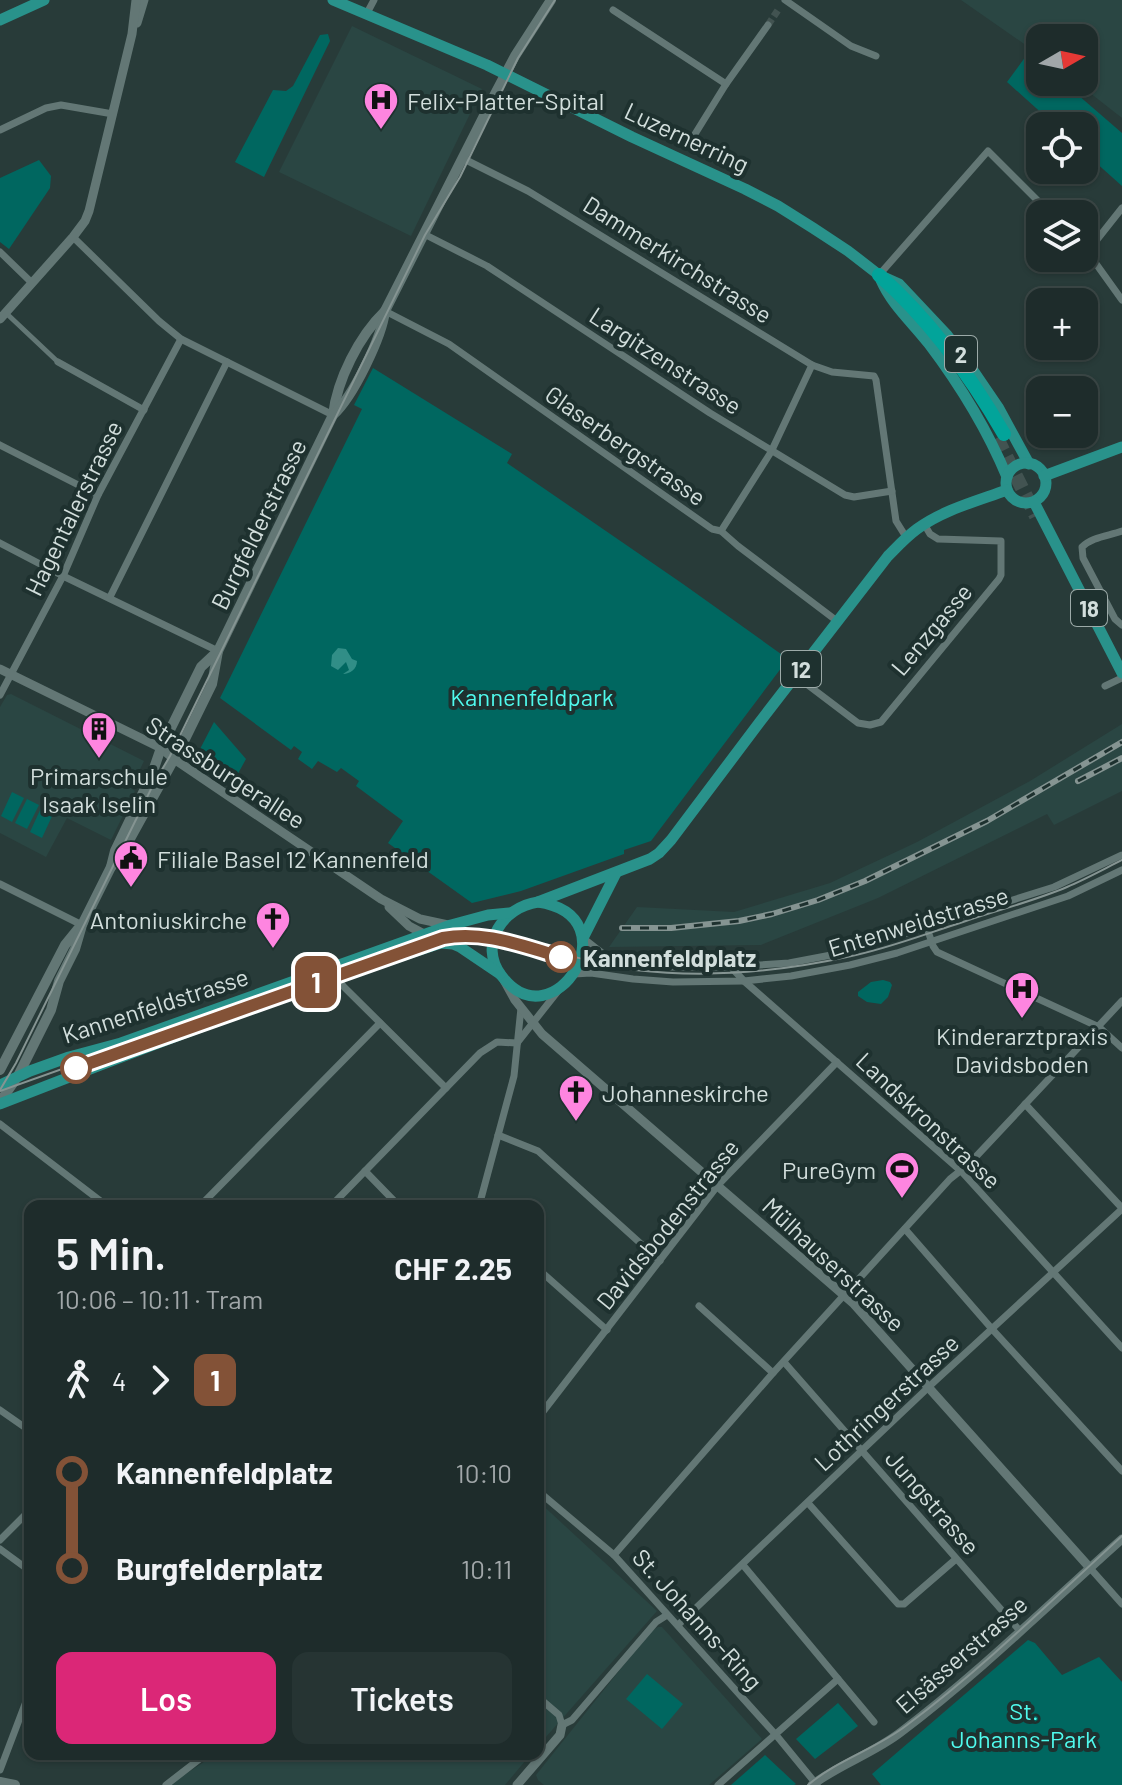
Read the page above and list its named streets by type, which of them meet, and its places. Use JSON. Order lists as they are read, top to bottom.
{
  "streets": {
    "main road": [
      "Luzernerring",
      "2",
      "Burgfelderstrasse",
      "18",
      "12",
      "Kannenfeldstrasse"
    ],
    "street": [
      "Dammerkirchstrasse",
      "Largitzenstrasse",
      "Glaserbergstrasse",
      "Hagentalerstrasse",
      "Lenzgasse",
      "Strassburgerallee",
      "Entenweidstrasse",
      "Landskronstrasse",
      "Davidsbodenstrasse",
      "Mülhauserstrasse",
      "Lothringerstrasse",
      "Jungstrasse",
      "St. Johanns-Ring",
      "Elsässerstrasse"
    ]
  },
  "crossings": [
    ["Luzernerring", "Burgfelderstrasse"],
    ["Luzernerring", "18"],
    ["Luzernerring", "12"],
    ["Dammerkirchstrasse", "Largitzenstrasse"],
    ["Dammerkirchstrasse", "Burgfelderstrasse"],
    ["Largitzenstrasse", "Burgfelderstrasse"],
    ["Glaserbergstrasse", "Burgfelderstrasse"],
    ["Glaserbergstrasse", "12"],
    ["Hagentalerstrasse", "Strassburgerallee"],
    ["Burgfelderstrasse", "Strassburgerallee"],
    ["Burgfelderstrasse", "Kannenfeldstrasse"],
    ["18", "12"],
    ["Lenzgasse", "12"],
    ["12", "Entenweidstrasse"],
    ["12", "Kannenfeldstrasse"],
    ["12", "Mülhauserstrasse"],
    ["Strassburgerallee", "Kannenfeldstrasse"],
    ["Entenweidstrasse", "Kannenfeldstrasse"],
    ["Entenweidstrasse", "Landskronstrasse"],
    ["Entenweidstrasse", "Mülhauserstrasse"],
    ["Kannenfeldstrasse", "Mülhauserstrasse"],
    ["Landskronstrasse", "Davidsbodenstrasse"],
    ["Landskronstrasse", "Lothringerstrasse"],
    ["Davidsbodenstrasse", "Mülhauserstrasse"],
    ["Mülhauserstrasse", "Lothringerstrasse"],
    ["Mülhauserstrasse", "Elsässerstrasse"],
    ["Lothringerstrasse", "Jungstrasse"],
    ["Lothringerstrasse", "St. Johanns-Ring"],
    ["Jungstrasse", "Elsässerstrasse"],
    ["St. Johanns-Ring", "Elsässerstrasse"]
  ],
  "parks": ["Kannenfeldpark", "St. Johanns-Park"],
  "places": {
    "hospital": ["Felix-Platter-Spital", "Kinderarztpraxis Davidsboden"],
    "building": ["Primarschule Isaak Iselin"],
    "public building": ["Filiale Basel 12 Kannenfeld"],
    "church": ["Antoniuskirche", "Johanneskirche"],
    "other": ["Kannenfeldplatz"],
    "sports": ["PureGym"]
  },
  "lines": ["tram line 1"],
  "north": "right",
  "page": {
    "on_map": "1",
    "map_buttons": ["+", "−"],
    "heading": ["5 Min.", "10:06 – 10:11 · Tram", "CHF 2.25"],
    "legs": ["4", "1"],
    "list": [
      {
        "name": "Kannenfeldplatz",
        "value": "10:10"
      },
      {
        "name": "Burgfelderplatz",
        "value": "10:11"
      }
    ],
    "buttons": ["Los", "Tickets"]
  }
}
